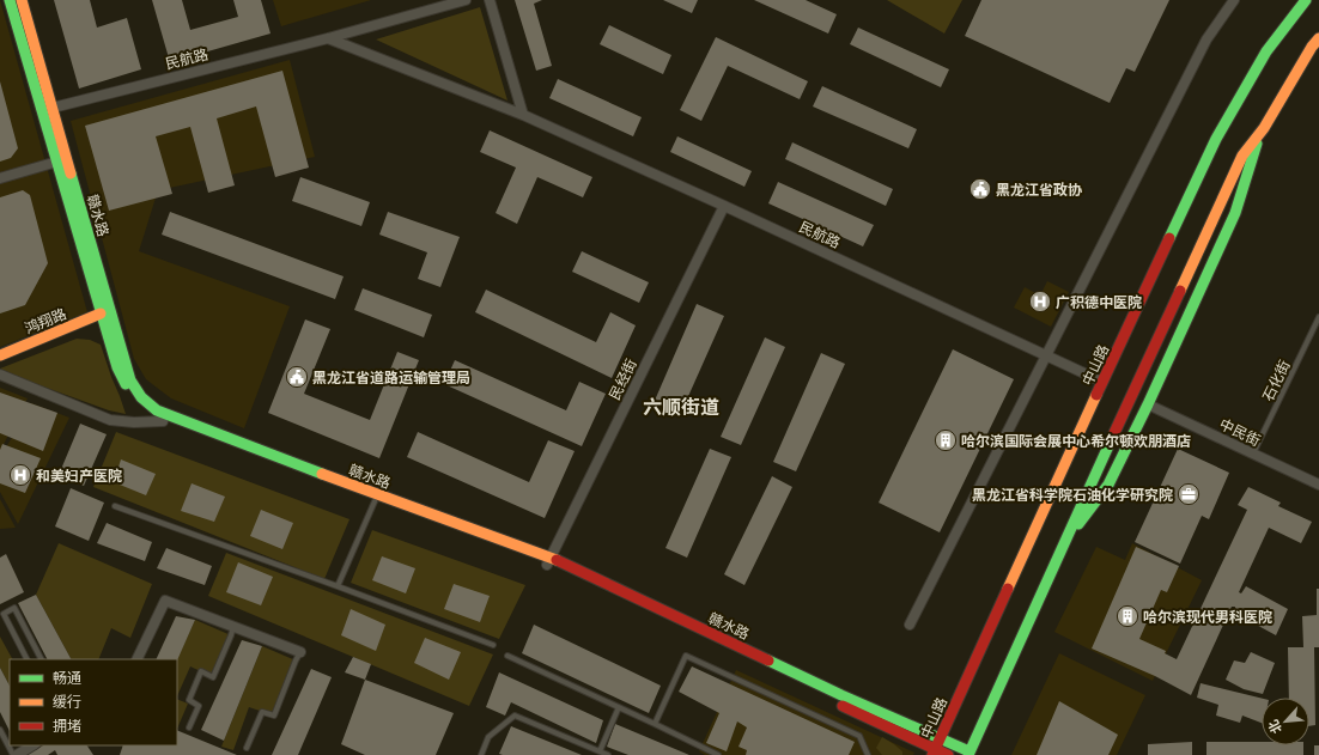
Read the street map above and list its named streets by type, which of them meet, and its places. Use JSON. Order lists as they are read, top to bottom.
{
  "streets": {
    "main road": ["赣水路", "鸿翔路", "中山路"],
    "street": ["民航路", "民经街", "中民街"],
    "lane": ["石化街"]
  },
  "crossings": [
    ["民航路", "赣水路"],
    ["民航路", "中山路"],
    ["民航路", "民经街"],
    ["赣水路", "鸿翔路"],
    ["赣水路", "中山路"],
    ["赣水路", "民经街"],
    ["石化街", "中民街"]
  ],
  "districts": ["六顺街道"],
  "places": {
    "public building": ["黑龙江省政协", "黑龙江省道路运输管理局"],
    "hospital": ["广积德中医院", "和美妇产医院"],
    "building": ["哈尔滨国际会展中心希尔顿欢朋酒店", "哈尔滨现代男科医院"],
    "office": ["黑龙江省科学院石油化学研究院"]
  },
  "legend": ["畅通", "缓行", "拥堵"],
  "north": "bottom left"
}
